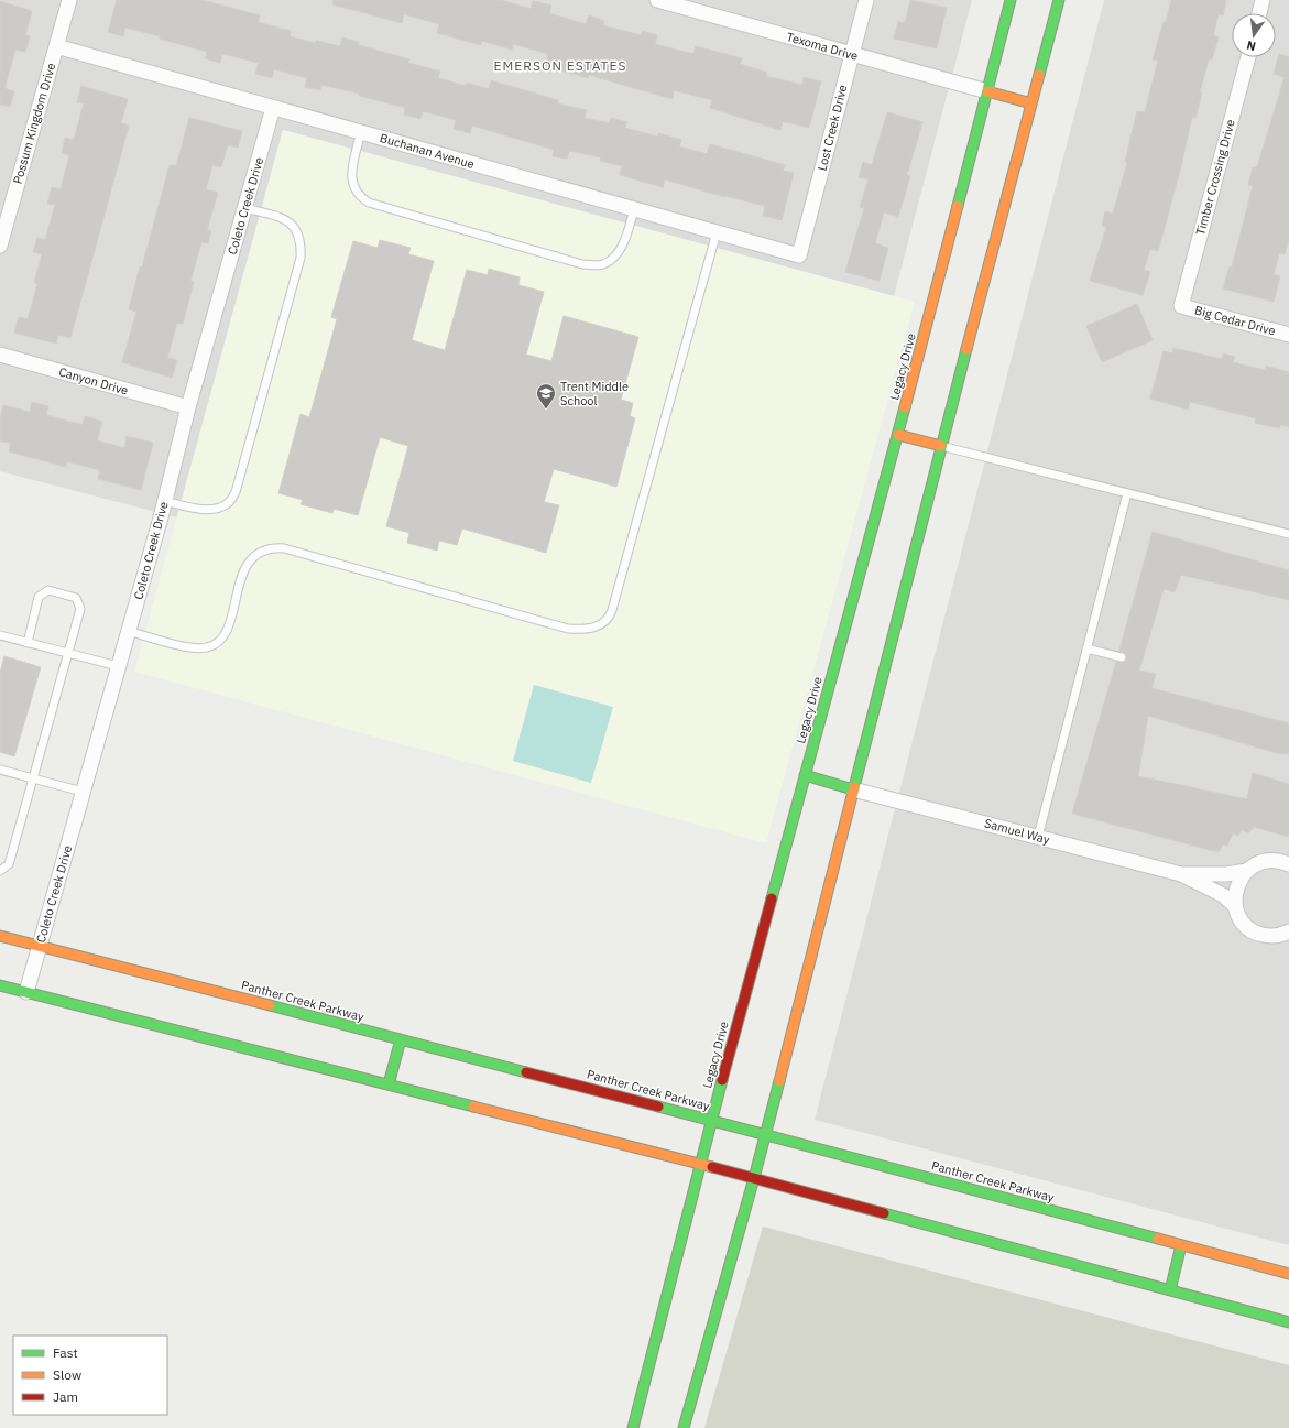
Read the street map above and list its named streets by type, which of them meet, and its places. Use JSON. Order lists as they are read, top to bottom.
{
  "streets": {
    "main road": ["Legacy Drive", "Panther Creek Parkway"],
    "street": [
      "Texoma Drive",
      "Possum Kingdom Drive",
      "Lost Creek Drive",
      "Buchanan Avenue",
      "Timber Crossing Drive",
      "Coleto Creek Drive",
      "Big Cedar Drive",
      "Canyon Drive",
      "Samuel Way"
    ]
  },
  "crossings": [
    ["Texoma Drive", "Lost Creek Drive"],
    ["Texoma Drive", "Legacy Drive"],
    ["Possum Kingdom Drive", "Buchanan Avenue"],
    ["Lost Creek Drive", "Buchanan Avenue"],
    ["Buchanan Avenue", "Coleto Creek Drive"],
    ["Timber Crossing Drive", "Big Cedar Drive"],
    ["Coleto Creek Drive", "Canyon Drive"],
    ["Coleto Creek Drive", "Panther Creek Parkway"],
    ["Legacy Drive", "Panther Creek Parkway"]
  ],
  "districts": ["EMERSON ESTATES"],
  "places": {
    "school or university": ["Trent Middle School"]
  },
  "legend": ["Fast", "Slow", "Jam"],
  "north": "bottom"
}
